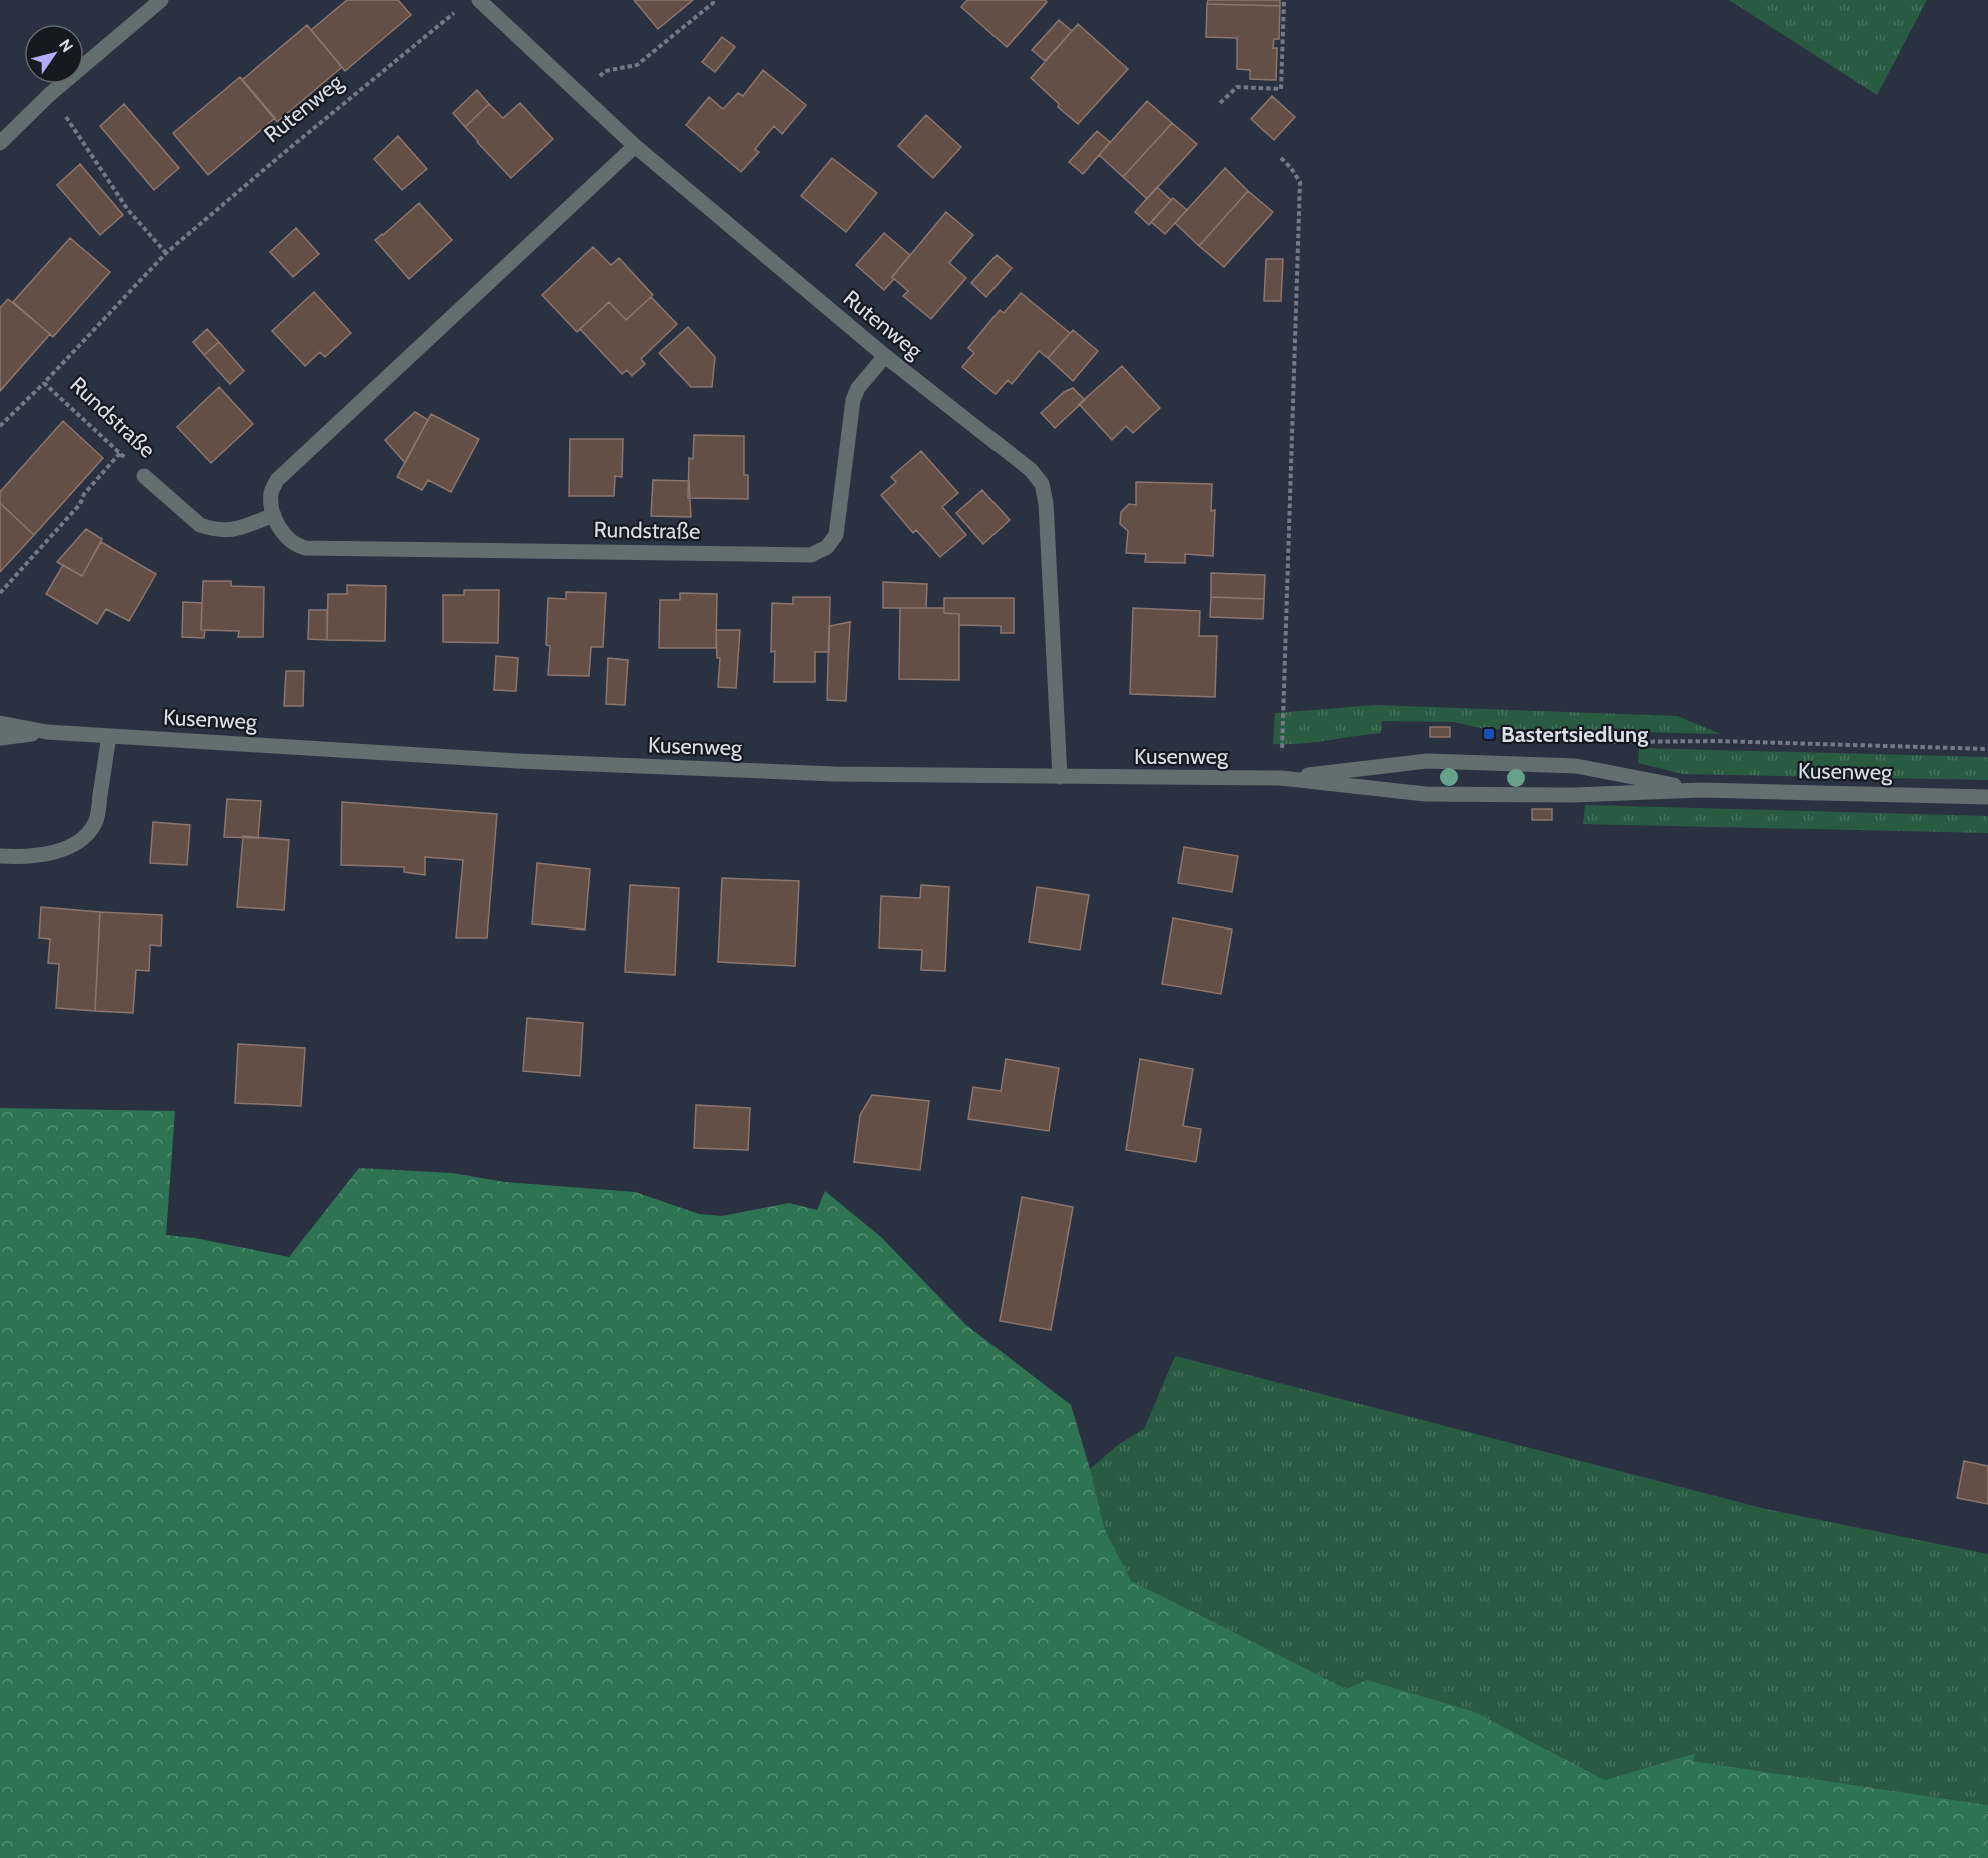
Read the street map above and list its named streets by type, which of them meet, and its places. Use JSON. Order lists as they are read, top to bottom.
{
  "streets": {
    "street": ["Rutenweg", "Rundstraße", "Kusenweg"]
  },
  "crossings": [
    ["Rutenweg", "Rundstraße"],
    ["Rutenweg", "Kusenweg"]
  ],
  "places": {
    "transit": ["Bastertsiedlung"]
  },
  "north": "top right"
}
